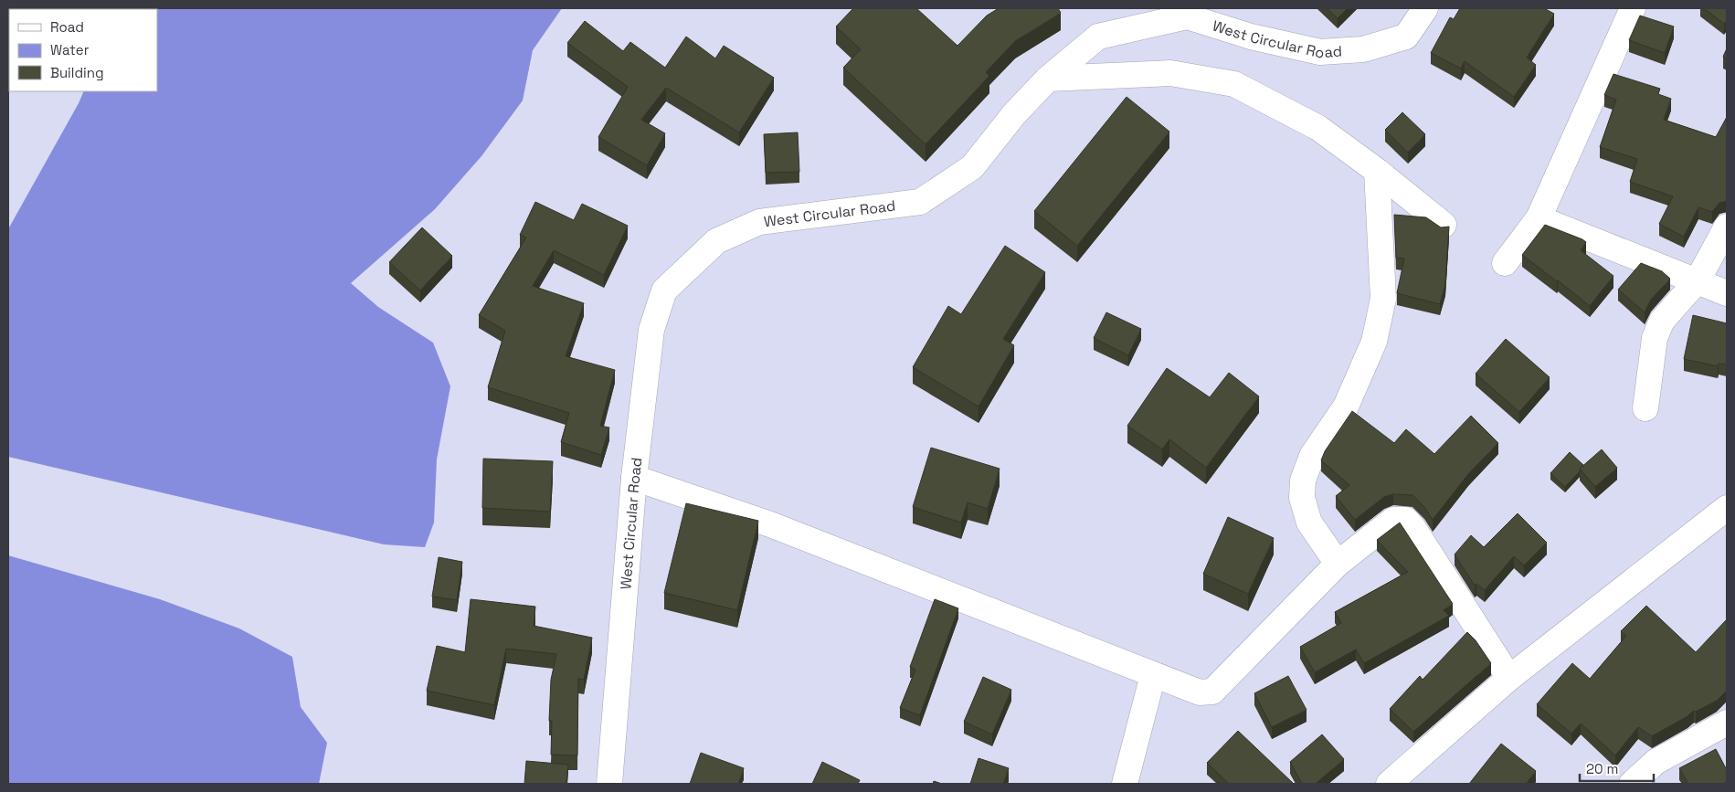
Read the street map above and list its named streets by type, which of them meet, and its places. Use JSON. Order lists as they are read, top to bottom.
{
  "streets": {
    "street": ["West Circular Road"]
  },
  "legend": ["Road", "Water", "Building"],
  "scale_bar": "20 m"
}
